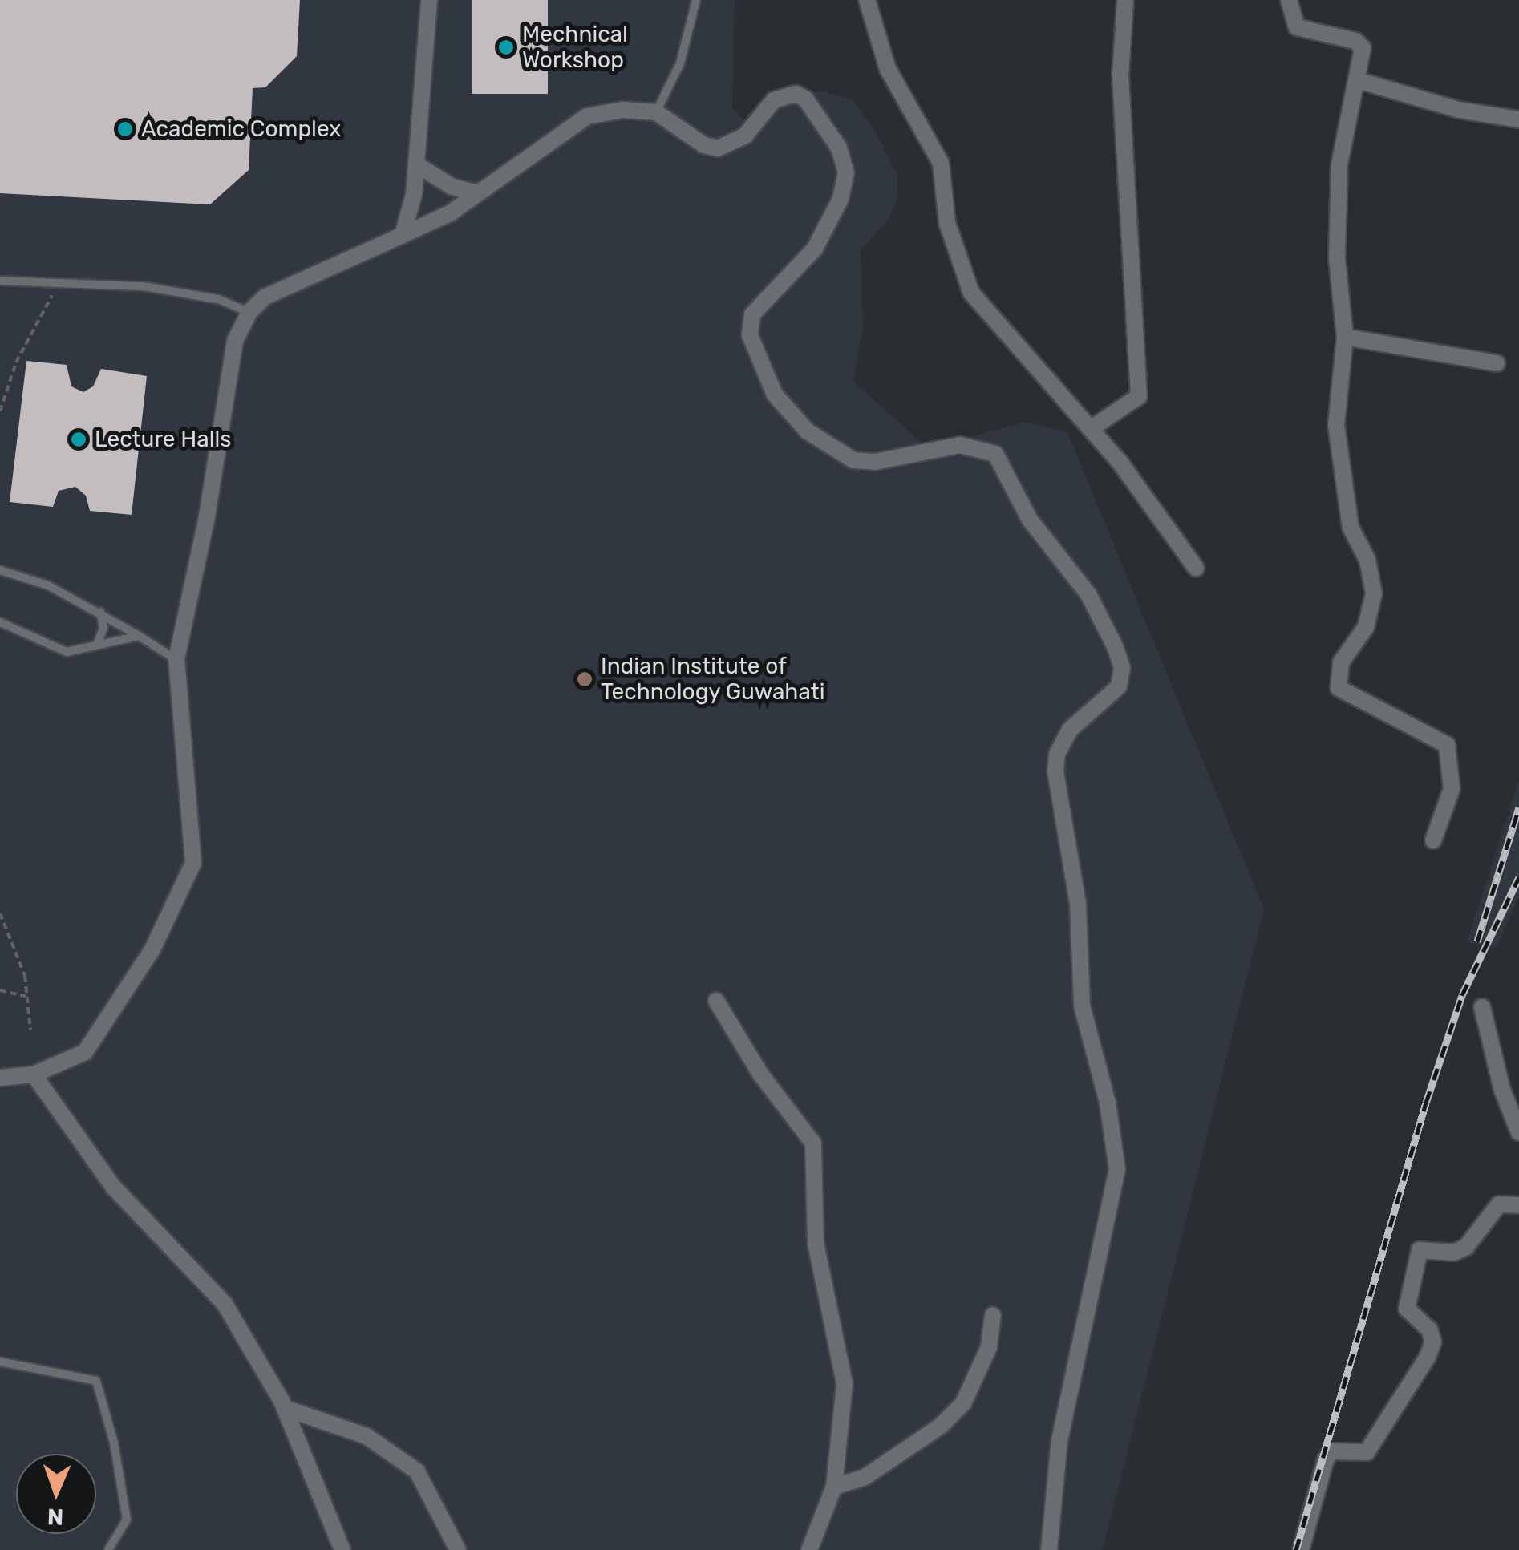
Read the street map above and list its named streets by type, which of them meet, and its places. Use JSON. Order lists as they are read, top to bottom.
{
  "places": [
    "Mechnical Workshop",
    "Academic Complex",
    "Lecture Halls",
    "Indian Institute of Technology Guwahati"
  ],
  "north": "bottom"
}
